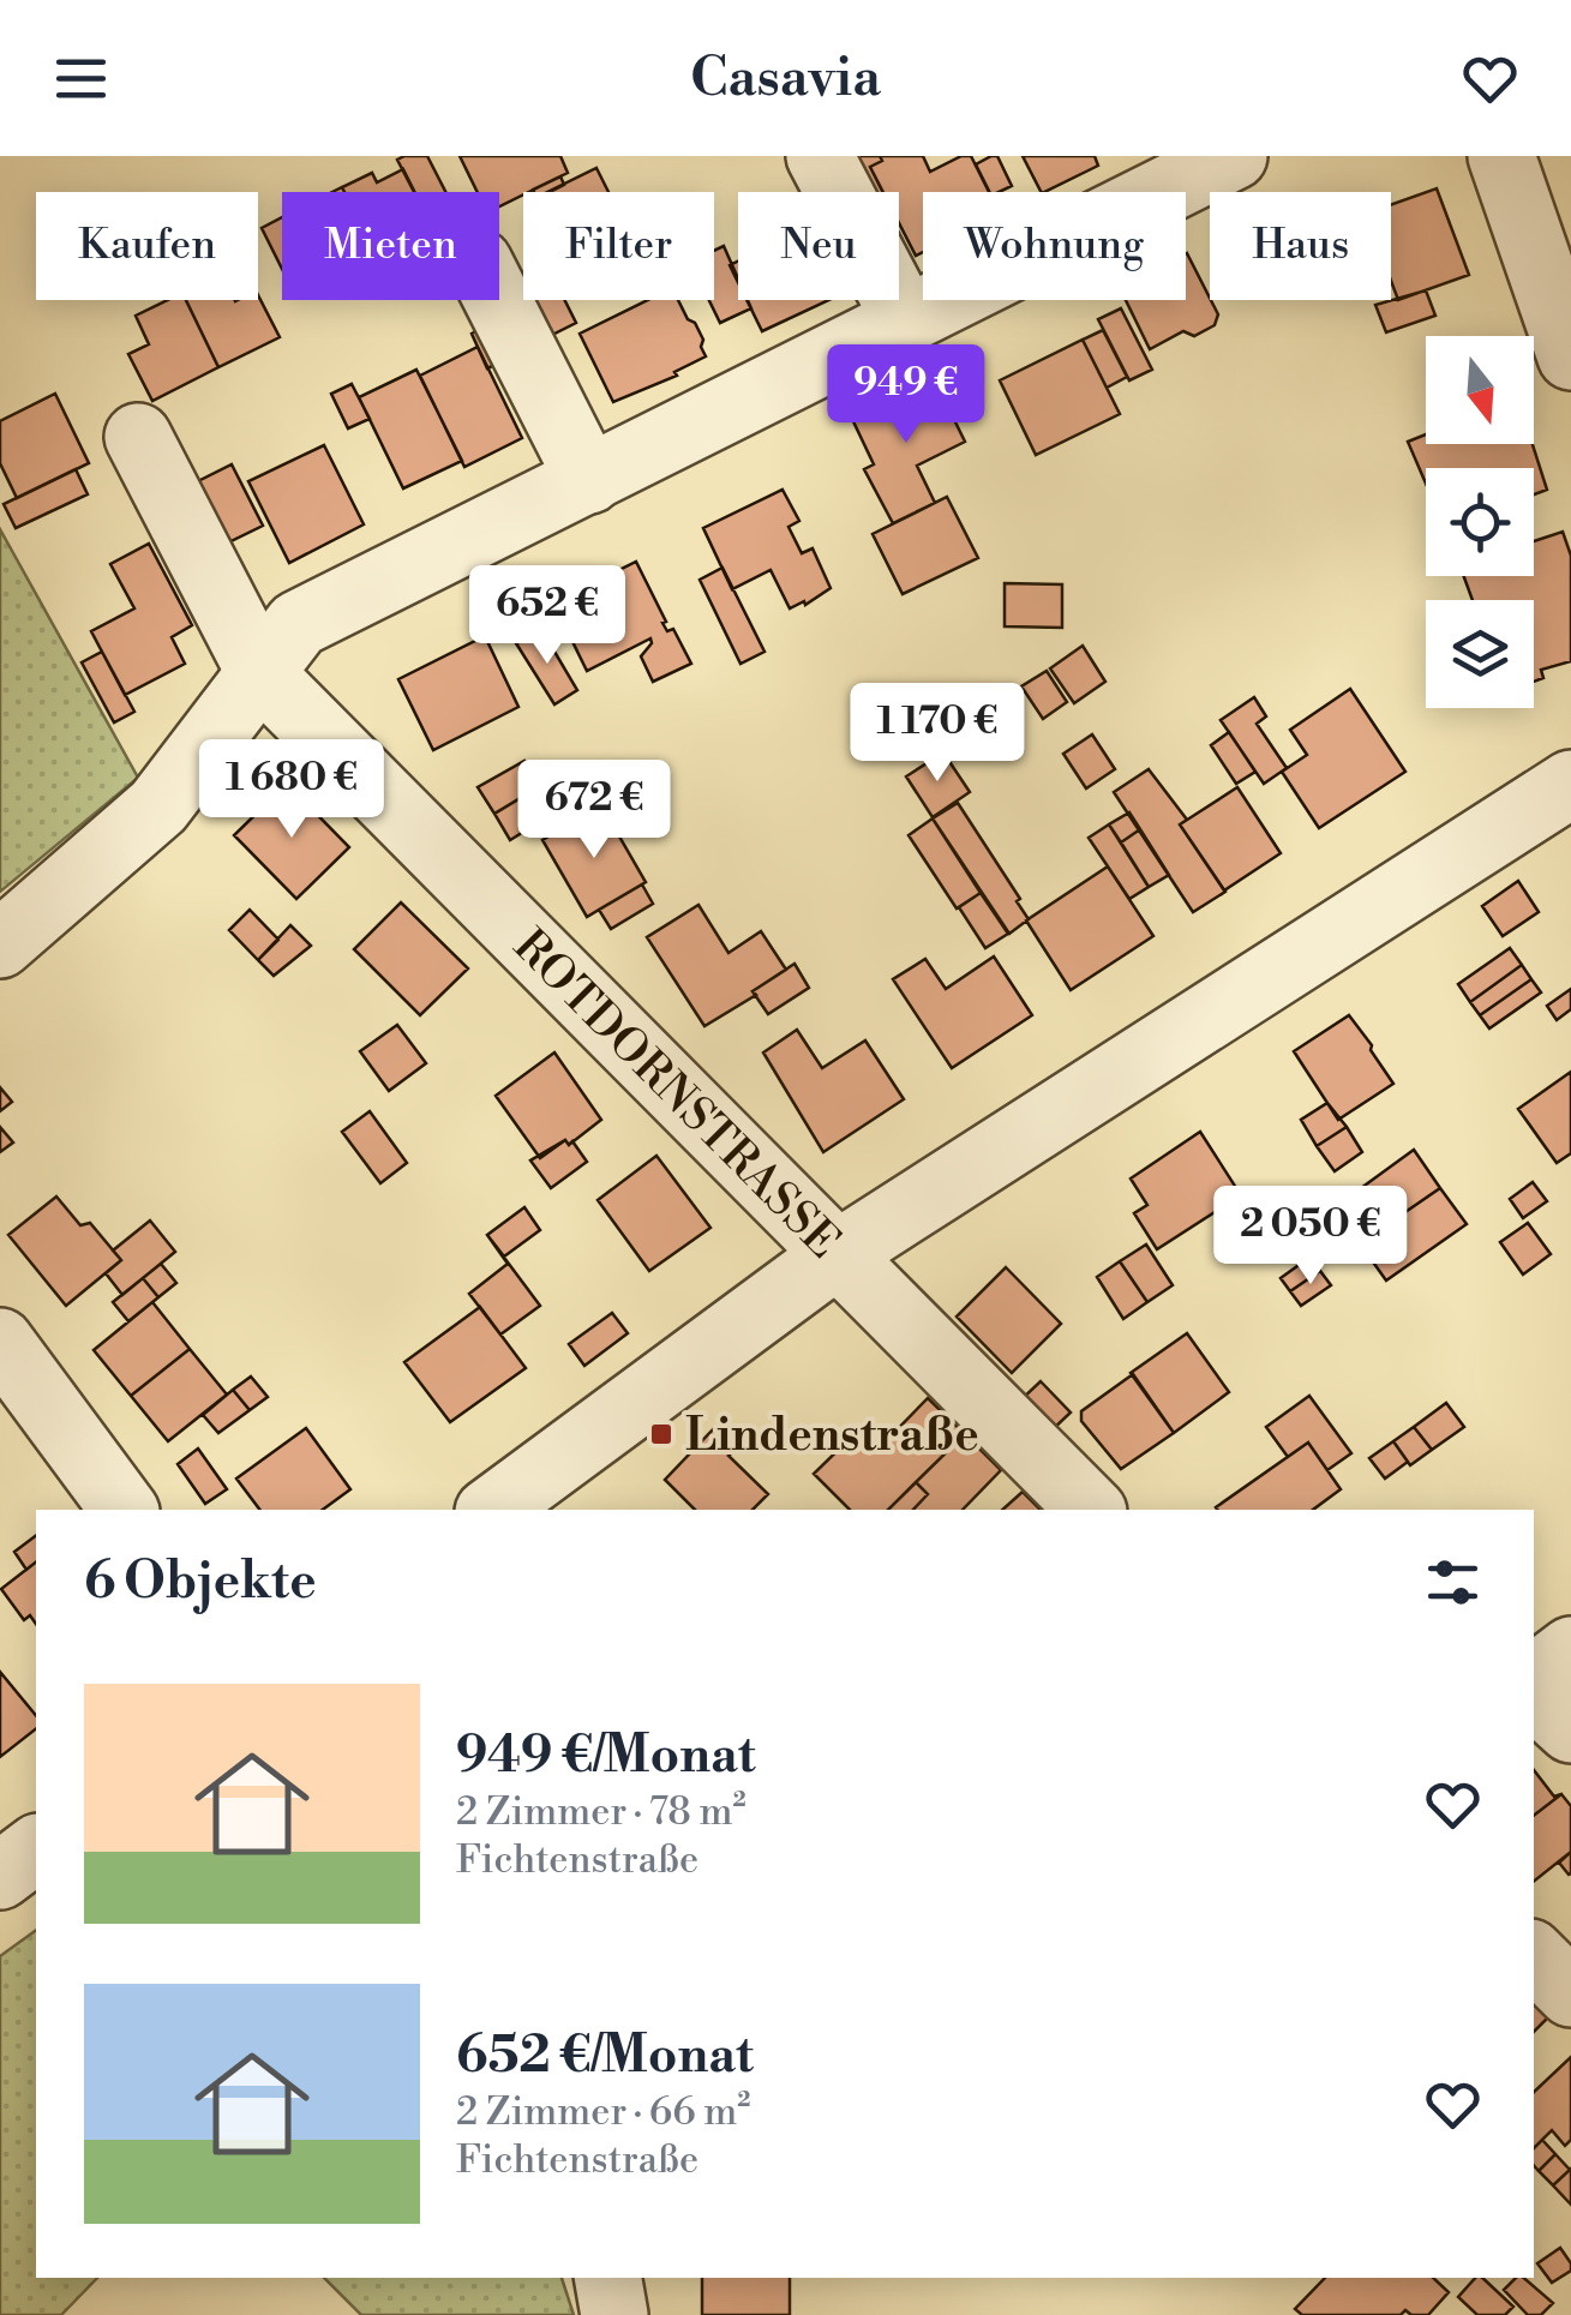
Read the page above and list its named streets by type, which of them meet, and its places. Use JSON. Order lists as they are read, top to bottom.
{
  "streets": {
    "street": ["ROTDORNSTRASSE"]
  },
  "places": {
    "transit": ["Lindenstraße"]
  },
  "north": "bottom",
  "page": {
    "header": "Casavia",
    "chip": [
      "Kaufen",
      "Mieten",
      "Filter",
      "Neu",
      "Wohnung",
      "Haus"
    ],
    "price": [
      "949 €",
      "652 €",
      "1 170 €",
      "1 680 €",
      "672 €",
      "2 050 €"
    ],
    "heading": "6 Objekte",
    "list": [
      {
        "name": "949 €/Monat",
        "note": "2 Zimmer · 78 m² · Fichtenstraße"
      },
      {
        "name": "652 €/Monat",
        "note": "2 Zimmer · 66 m² · Fichtenstraße"
      }
    ]
  }
}
